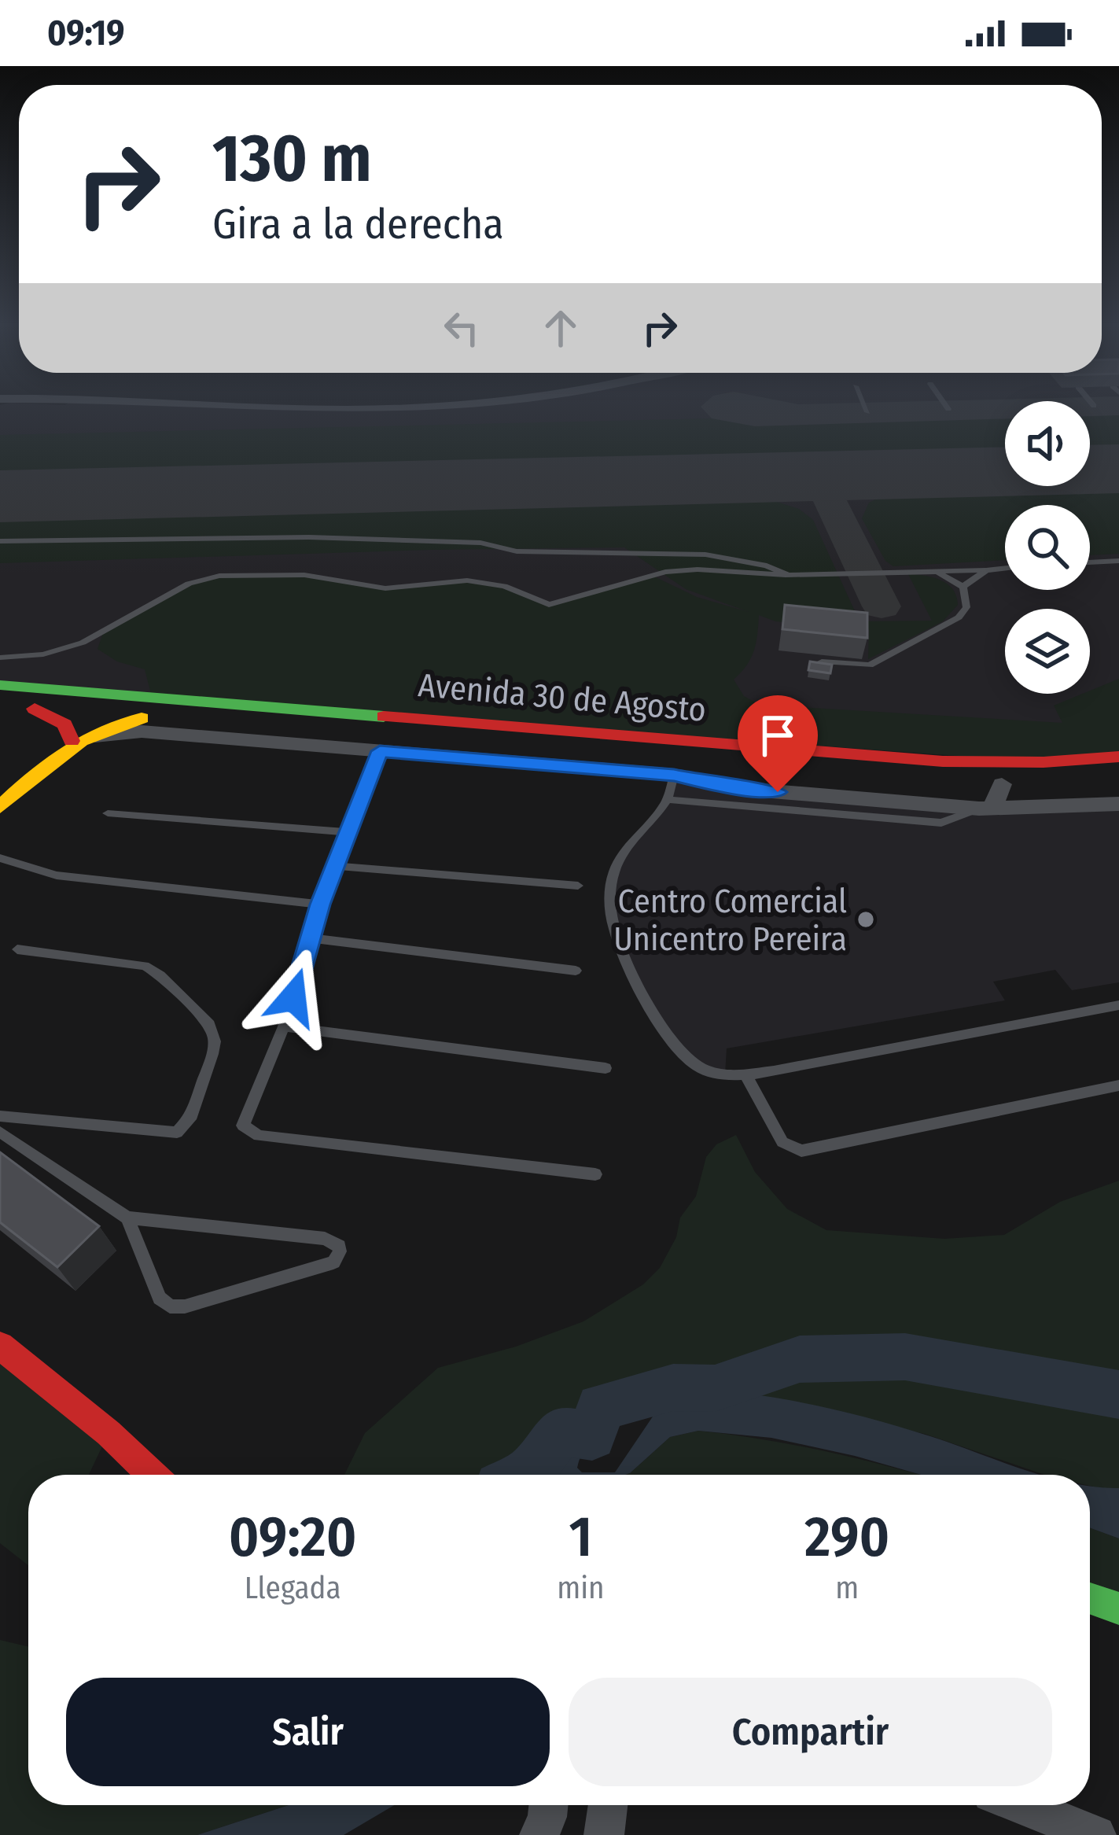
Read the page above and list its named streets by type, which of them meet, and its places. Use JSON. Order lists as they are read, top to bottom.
{
  "streets": {
    "main road": ["Avenida 30 de Agosto"]
  },
  "places": ["Centro Comercial Unicentro Pereira"],
  "page": {
    "status": "09:19",
    "turn": ["130 m", "Gira a la derecha"],
    "eta": [
      "09:20",
      "Llegada",
      "1",
      "min",
      "290",
      "m"
    ],
    "buttons": ["Salir", "Compartir"]
  }
}
